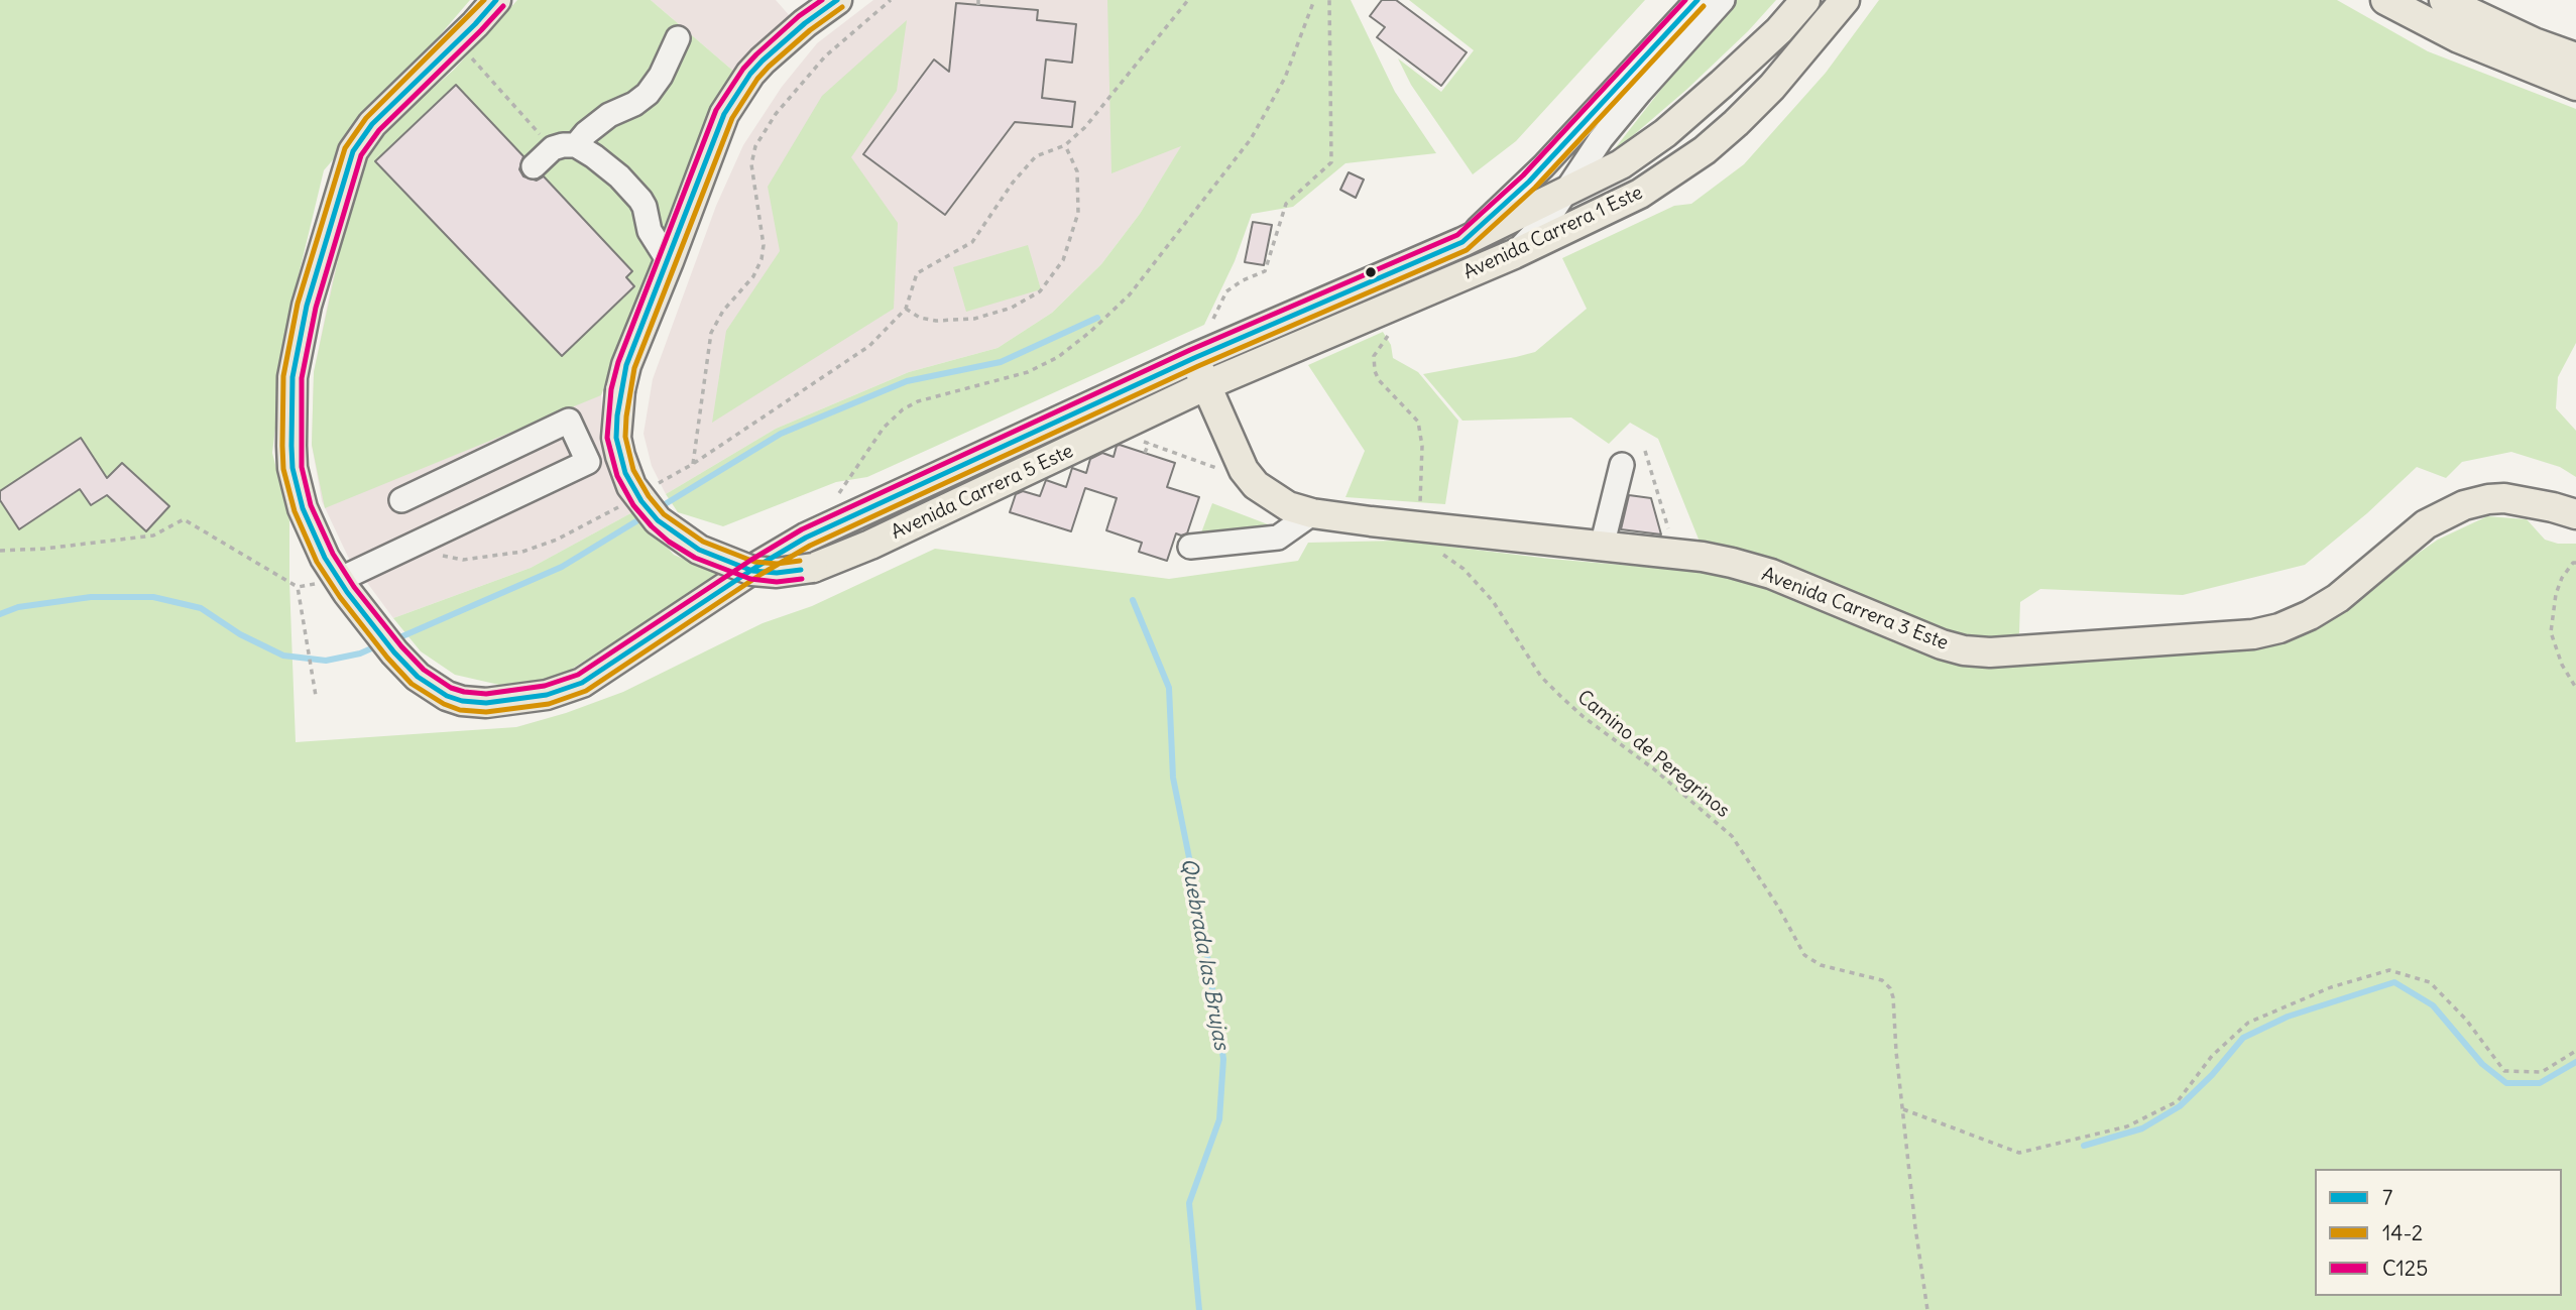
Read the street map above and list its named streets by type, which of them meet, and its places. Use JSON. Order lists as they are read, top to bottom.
{
  "streets": {
    "main road": ["Avenida Carrera 1 Este", "Avenida Carrera 5 Este", "Avenida Carrera 3 Este"],
    "path": ["Camino de Peregrinos"]
  },
  "crossings": [
    ["Avenida Carrera 1 Este", "Avenida Carrera 5 Este"],
    ["Avenida Carrera 1 Este", "Avenida Carrera 3 Este"],
    ["Avenida Carrera 5 Este", "Avenida Carrera 3 Este"],
    ["Avenida Carrera 3 Este", "Camino de Peregrinos"]
  ],
  "water": ["Quebrada las Brujas"],
  "lines": ["transit line 7", "transit line 14-2", "transit line C125"],
  "legend": ["7", "14-2", "C125"]
}
